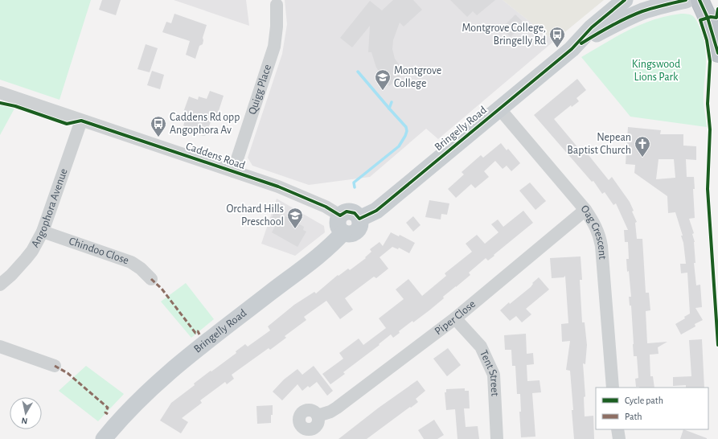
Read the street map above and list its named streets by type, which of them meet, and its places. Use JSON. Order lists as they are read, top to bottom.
{
  "streets": {
    "main road": ["Bringelly Road"],
    "street": [
      "Quigg Place",
      "Caddens Road",
      "Angophora Avenue",
      "Oag Crescent",
      "Chindoo Close",
      "Piper Close",
      "Tent Street"
    ]
  },
  "crossings": [
    ["Quigg Place", "Caddens Road"],
    ["Bringelly Road", "Caddens Road"],
    ["Bringelly Road", "Oag Crescent"],
    ["Caddens Road", "Angophora Avenue"],
    ["Angophora Avenue", "Chindoo Close"],
    ["Oag Crescent", "Piper Close"],
    ["Piper Close", "Tent Street"]
  ],
  "parks": ["Kingswood Lions Park"],
  "places": {
    "bus stop": ["Montgrove College, Bringelly Rd", "Caddens Rd opp Angophora Av"],
    "school or university": ["Montgrove College", "Orchard Hills Preschool"],
    "church": ["Nepean Baptist Church"]
  },
  "legend": ["Cycle path", "Path"],
  "north": "bottom"
}
